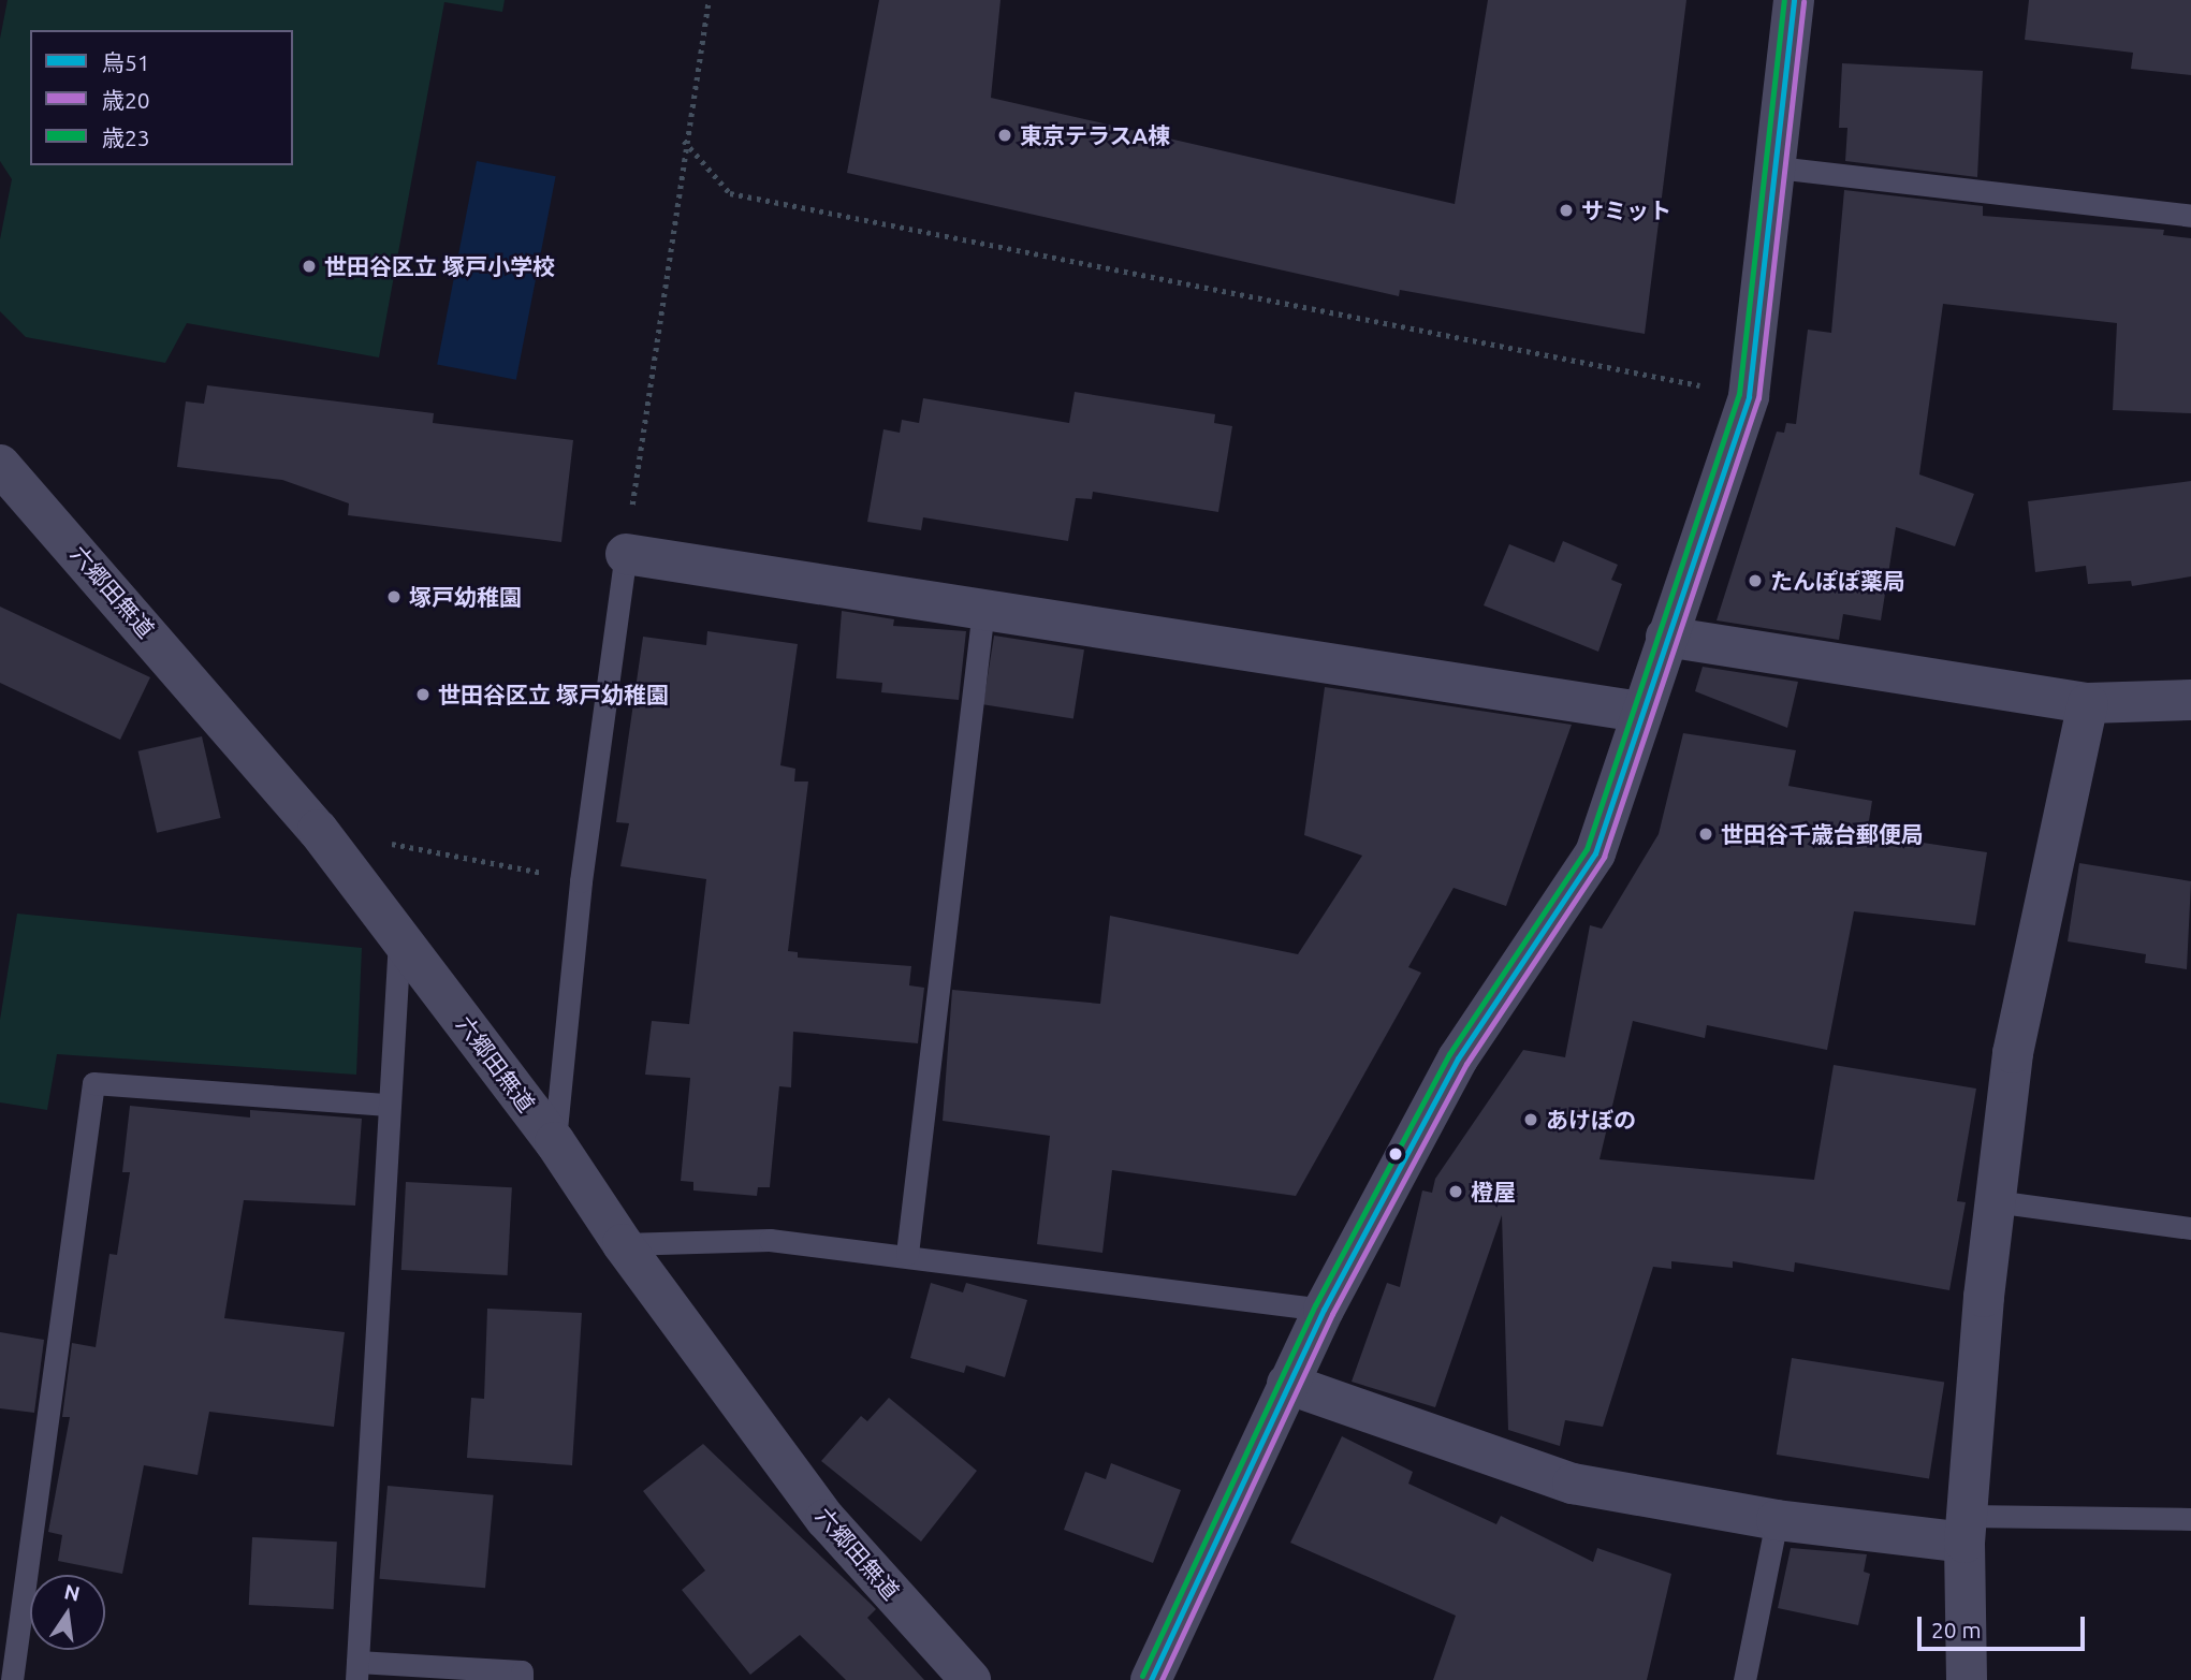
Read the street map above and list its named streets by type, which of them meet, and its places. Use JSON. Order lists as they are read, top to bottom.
{
  "streets": {
    "street": ["六郷田無道"]
  },
  "places": [
    "東京テラスA棟",
    "サミット",
    "世田谷区立 塚戸小学校",
    "たんぽぽ薬局",
    "塚戸幼稚園",
    "世田谷区立 塚戸幼稚園",
    "世田谷千歳台郵便局",
    "あけぼの",
    "橙屋"
  ],
  "lines": ["transit line 烏51", "transit line 歳23", "transit line 歳20"],
  "legend": ["烏51", "歳20", "歳23"],
  "scale_bar": "20 m",
  "north": "top"
}
